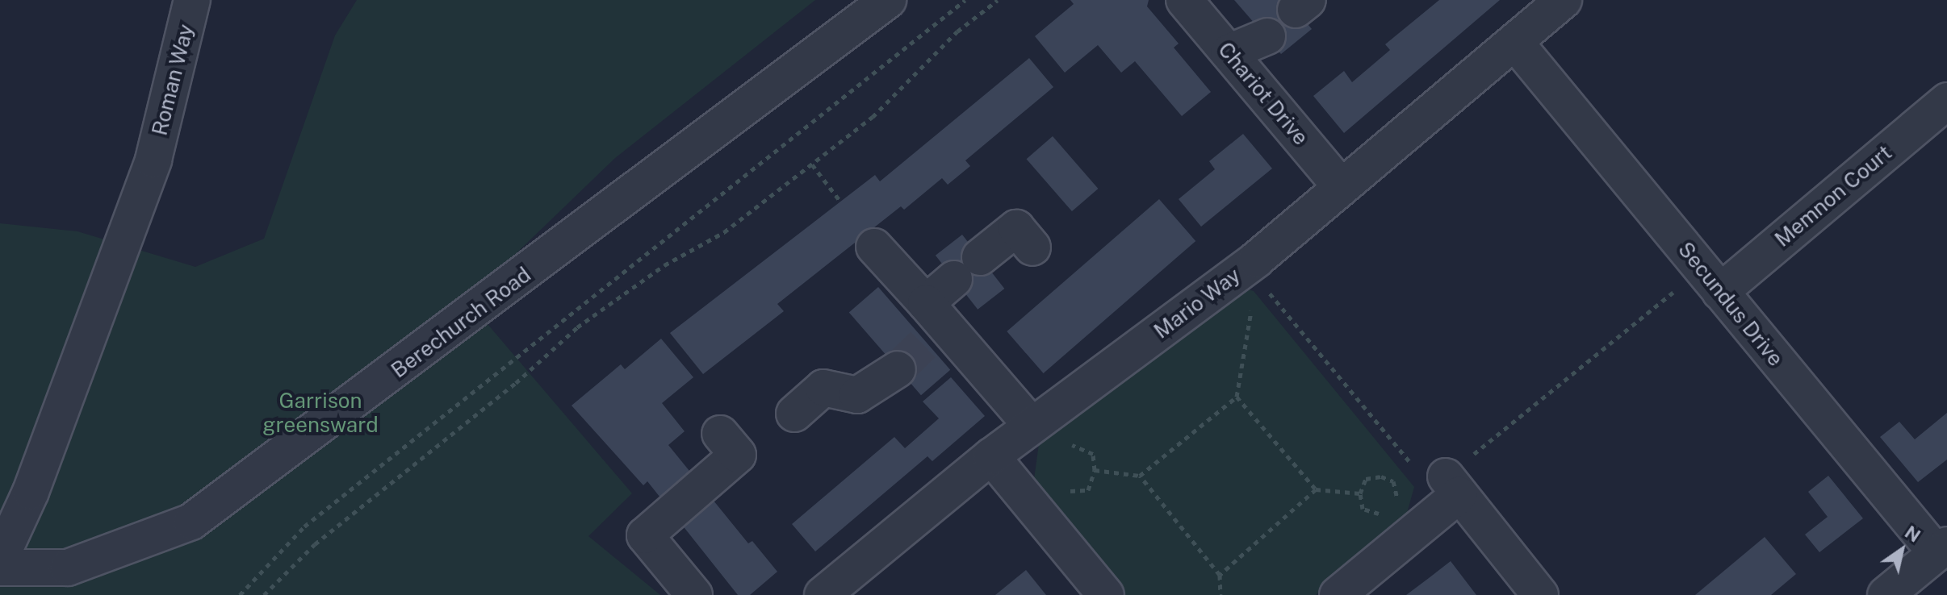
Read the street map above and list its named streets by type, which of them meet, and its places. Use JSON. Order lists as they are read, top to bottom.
{
  "streets": {
    "street": [
      "Roman Way",
      "Chariot Drive",
      "Memnon Court",
      "Mario Way",
      "Secundus Drive",
      "Berechurch Road"
    ]
  },
  "crossings": [
    ["Chariot Drive", "Mario Way"],
    ["Memnon Court", "Secundus Drive"],
    ["Mario Way", "Secundus Drive"]
  ],
  "parks": ["Garrison greensward"],
  "north": "top right"
}
